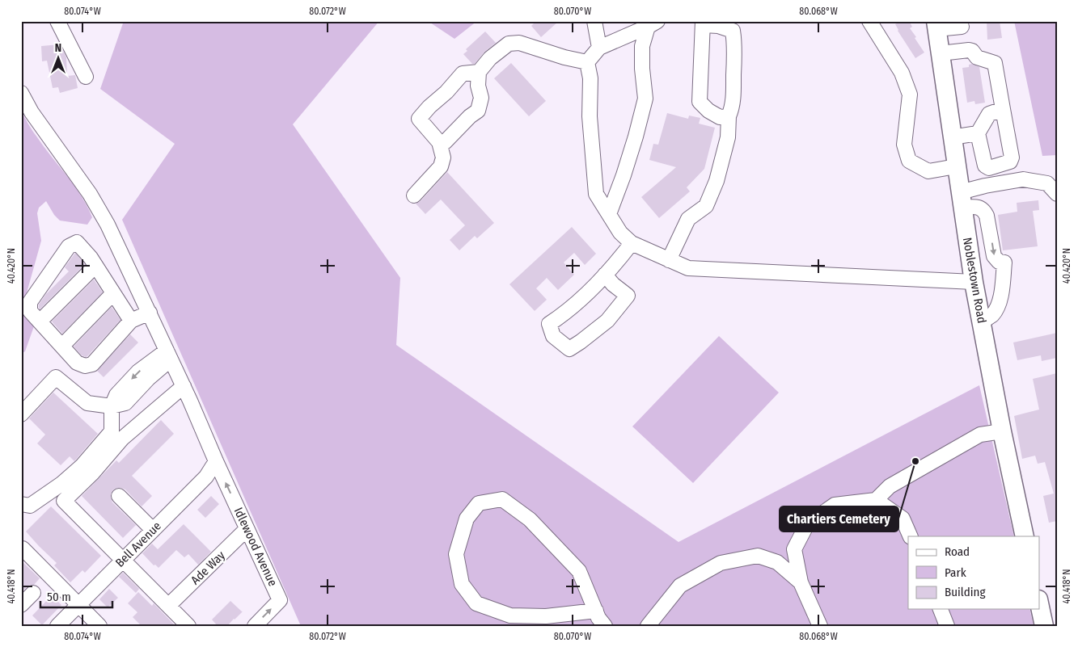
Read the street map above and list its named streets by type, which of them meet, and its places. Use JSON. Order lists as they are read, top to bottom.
{
  "streets": {
    "main road": ["Noblestown Road"],
    "street": ["Bell Avenue", "Idlewood Avenue", "Ade Way"]
  },
  "crossings": [
    ["Bell Avenue", "Idlewood Avenue"],
    ["Idlewood Avenue", "Ade Way"]
  ],
  "places": ["Chartiers Cemetery"],
  "legend": ["Road", "Park", "Building"],
  "scale_bar": "50 m",
  "north": "top",
  "coordinates": [
    "80.074°W",
    "80.072°W",
    "80.070°W",
    "80.068°W",
    "40.420°N",
    "40.418°N"
  ]
}
